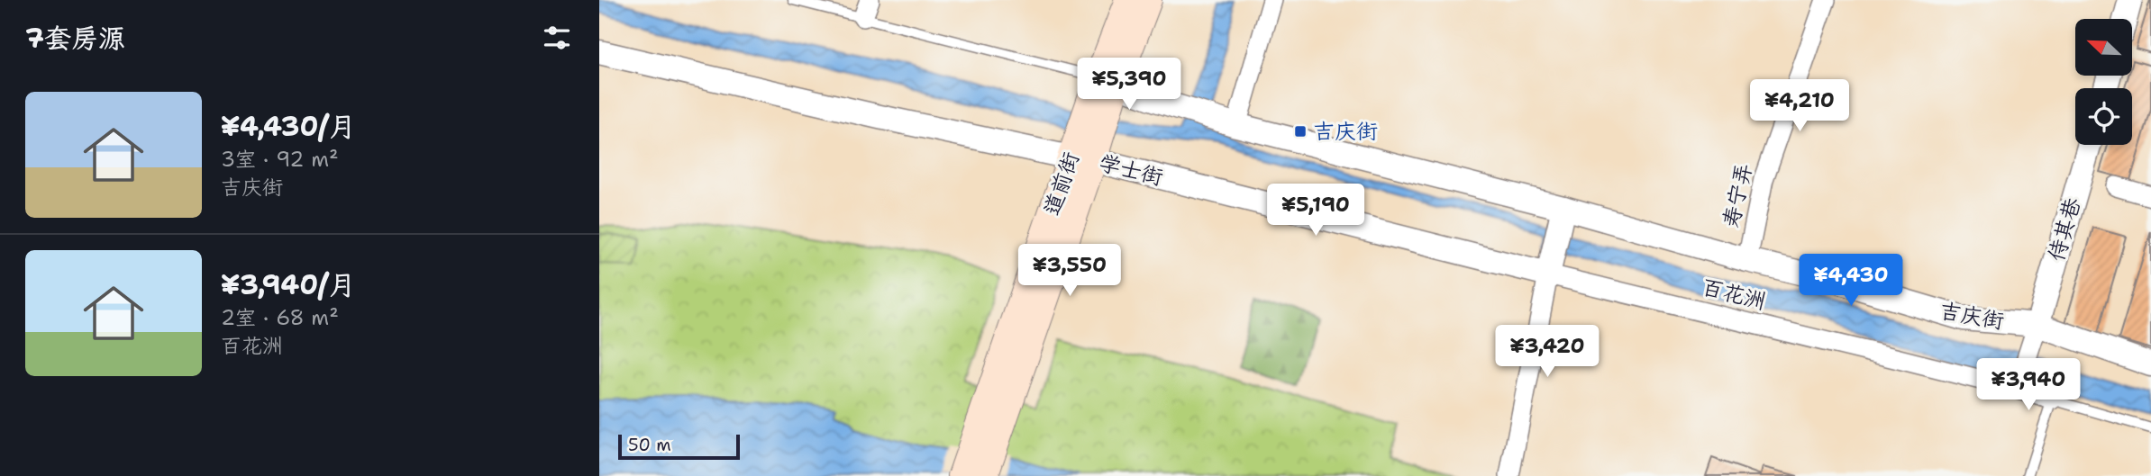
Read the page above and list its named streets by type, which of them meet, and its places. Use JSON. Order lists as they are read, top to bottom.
{
  "streets": {
    "main road": ["道前街"],
    "street": [
      "学士街",
      "寿宁弄",
      "侍其巷",
      "百花洲",
      "吉庆街"
    ]
  },
  "crossings": [
    ["学士街", "道前街"],
    ["学士街", "百花洲"],
    ["道前街", "吉庆街"],
    ["寿宁弄", "吉庆街"],
    ["侍其巷", "吉庆街"]
  ],
  "places": {
    "transit": ["吉庆街"]
  },
  "scale_bar": "50 m",
  "north": "top left",
  "page": {
    "heading": "7套房源",
    "price": [
      "¥5,390",
      "¥4,210",
      "¥5,190",
      "¥3,550",
      "¥4,430",
      "¥3,420",
      "¥3,940"
    ],
    "list": [
      {
        "name": "¥4,430/月",
        "note": "3室 · 92 m² · 吉庆街"
      },
      {
        "name": "¥3,940/月",
        "note": "2室 · 68 m² · 百花洲"
      }
    ],
    "scale": "50 m"
  }
}
